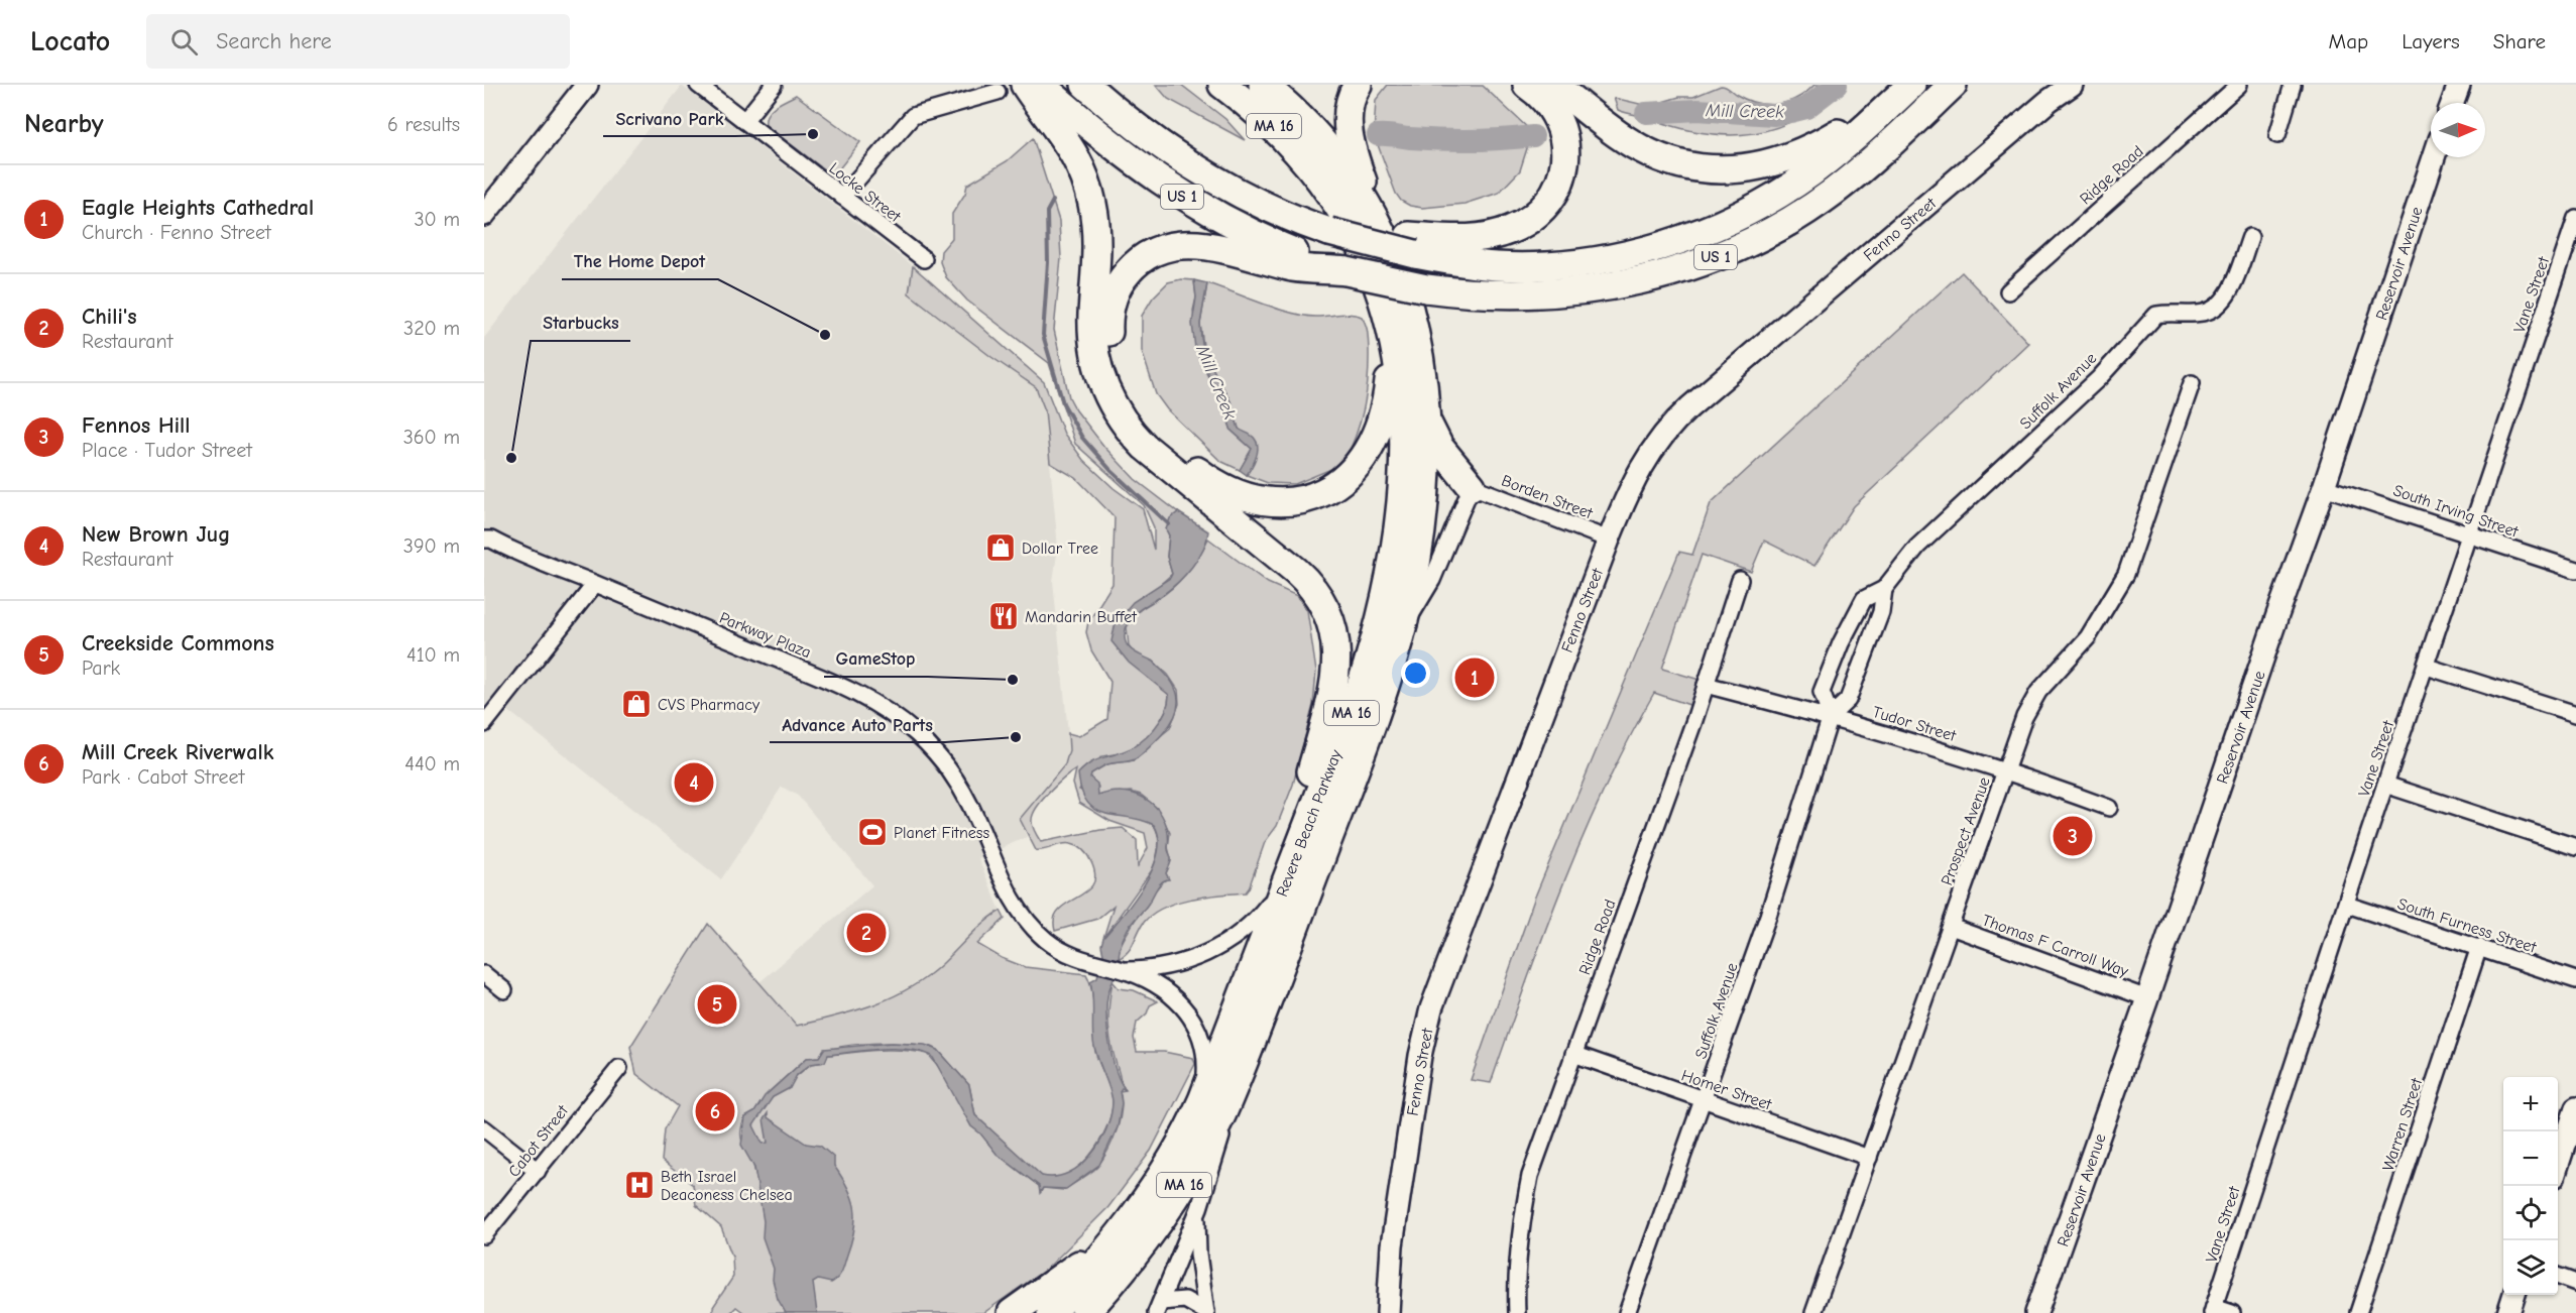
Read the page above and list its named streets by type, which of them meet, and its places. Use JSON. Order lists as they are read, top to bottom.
{
  "streets": {
    "highway": ["MA 16", "US 1", "Revere Beach Parkway"],
    "street": [
      "Ridge Road",
      "Locke Street",
      "Fenno Street",
      "Reservoir Avenue",
      "Vane Street",
      "Suffolk Avenue",
      "Borden Street",
      "South Irving Street",
      "Parkway Plaza",
      "Tudor Street",
      "Prospect Avenue",
      "South Furness Street",
      "Thomas F Carroll Way",
      "Homer Street",
      "Warren Street",
      "Cabot Street"
    ]
  },
  "crossings": [
    ["Ridge Road", "Tudor Street"],
    ["Ridge Road", "Homer Street"],
    ["Fenno Street", "Borden Street"],
    ["Reservoir Avenue", "South Irving Street"],
    ["Reservoir Avenue", "Thomas F Carroll Way"],
    ["Vane Street", "South Irving Street"],
    ["Vane Street", "South Furness Street"],
    ["Suffolk Avenue", "Tudor Street"],
    ["Suffolk Avenue", "Homer Street"],
    ["Tudor Street", "Prospect Avenue"],
    ["Prospect Avenue", "Thomas F Carroll Way"],
    ["Prospect Avenue", "Homer Street"],
    ["South Furness Street", "Warren Street"]
  ],
  "water": ["Mill Creek"],
  "places": {
    "other": [
      "Scrivano Park",
      "The Home Depot",
      "Starbucks",
      "GameStop",
      "Advance Auto Parts"
    ],
    "shop": ["Dollar Tree", "CVS Pharmacy"],
    "restaurant": ["Mandarin Buffet"],
    "sports": ["Planet Fitness"],
    "hospital": ["Beth Israel Deaconess Chelsea"]
  },
  "north": "right",
  "page": {
    "header": "Locato",
    "search": "Search here",
    "nav": ["Map", "Layers", "Share"],
    "heading": ["Nearby", "6 results"],
    "list": [
      {
        "mark": "1",
        "name": "Eagle Heights Cathedral",
        "note": "Church · Fenno Street",
        "value": "30 m"
      },
      {
        "mark": "2",
        "name": "Chili's",
        "note": "Restaurant",
        "value": "320 m"
      },
      {
        "mark": "3",
        "name": "Fennos Hill",
        "note": "Place · Tudor Street",
        "value": "360 m"
      },
      {
        "mark": "4",
        "name": "New Brown Jug",
        "note": "Restaurant",
        "value": "390 m"
      },
      {
        "mark": "5",
        "name": "Creekside Commons",
        "note": "Park",
        "value": "410 m"
      },
      {
        "mark": "6",
        "name": "Mill Creek Riverwalk",
        "note": "Park · Cabot Street",
        "value": "440 m"
      }
    ],
    "pins": [
      "1",
      "4",
      "3",
      "2",
      "5",
      "6"
    ],
    "map_buttons": ["+", "−"]
  }
}
